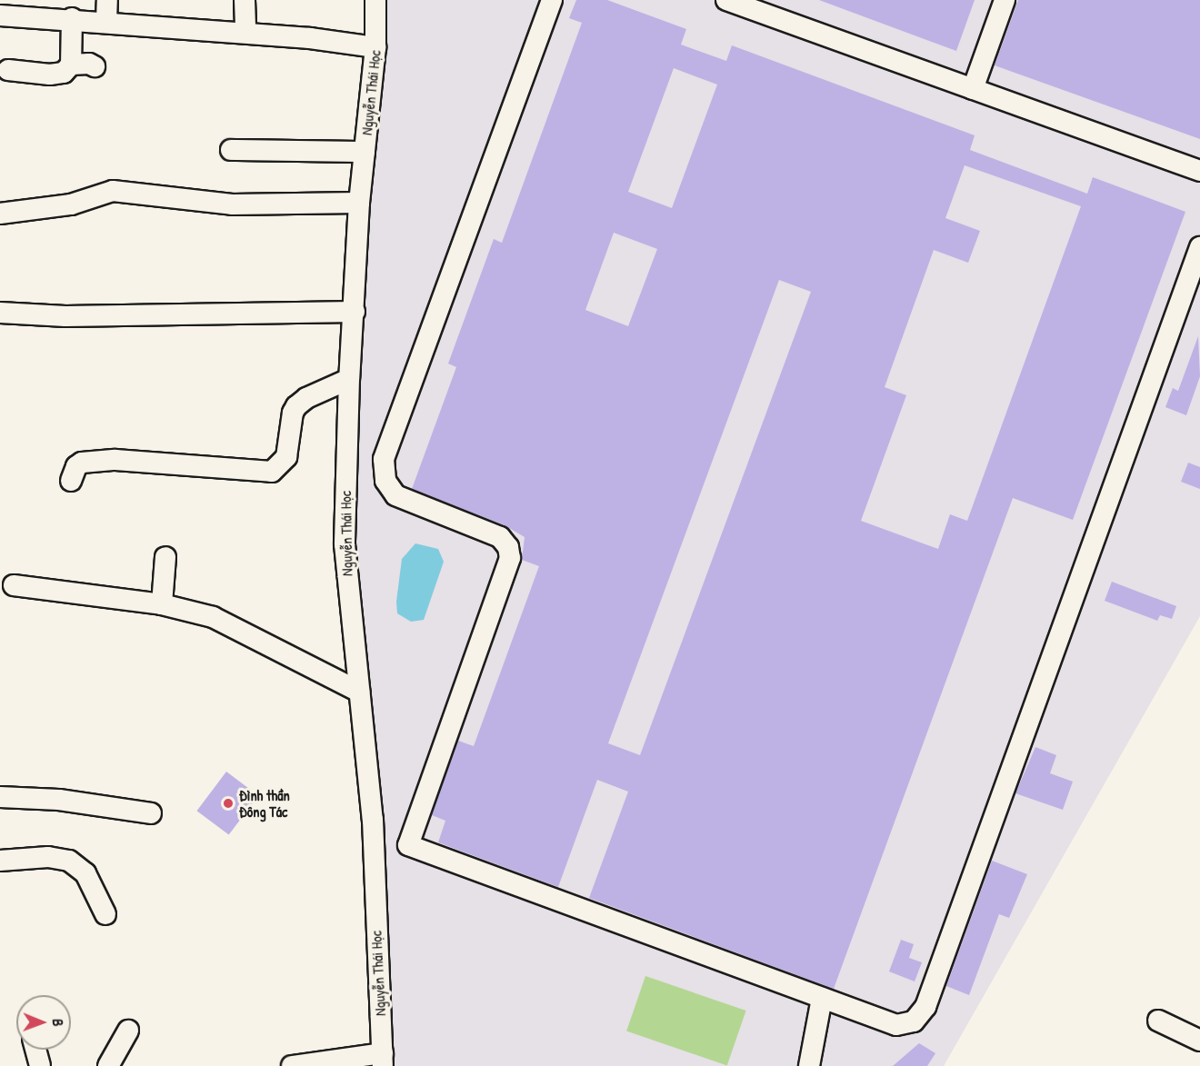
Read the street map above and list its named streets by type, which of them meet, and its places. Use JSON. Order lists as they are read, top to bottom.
{
  "streets": {
    "street": ["Nguyễn Thái Học"]
  },
  "places": ["Đình thần Đông Tác"],
  "north": "right"
}
